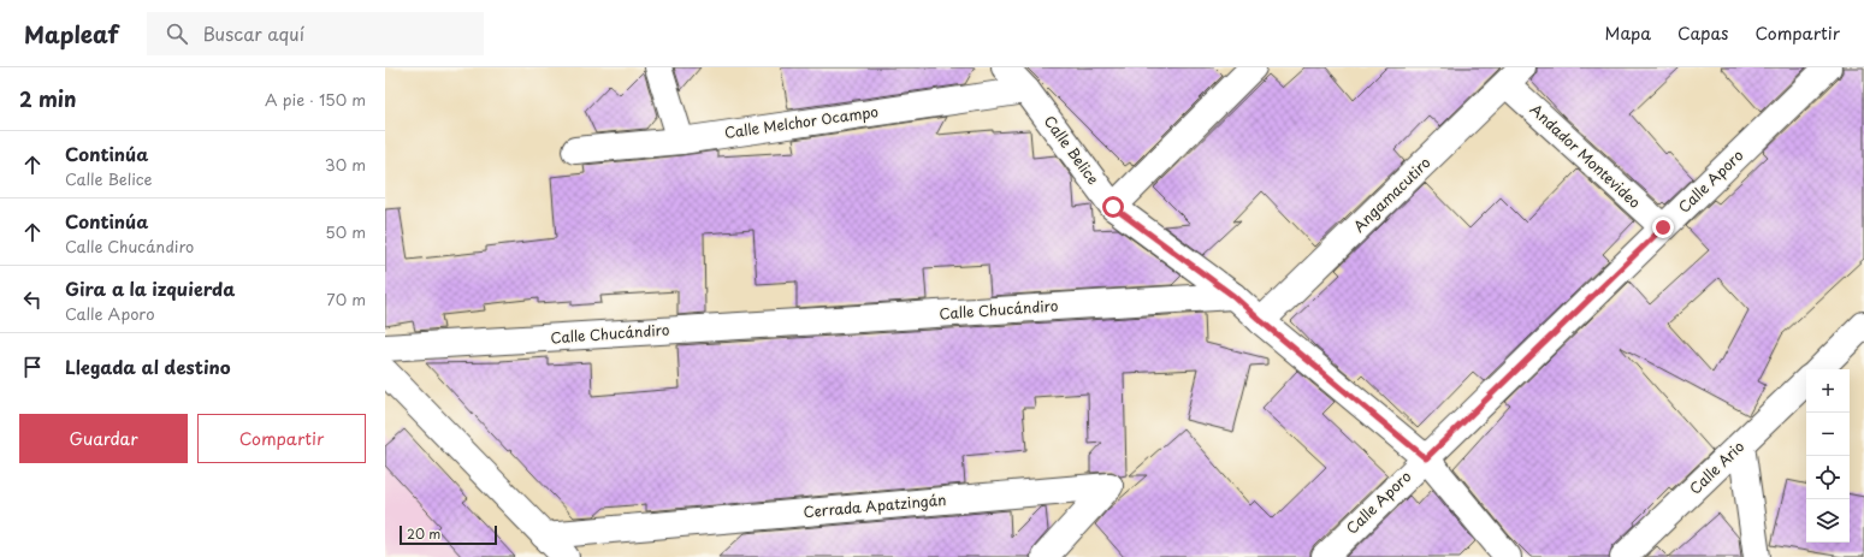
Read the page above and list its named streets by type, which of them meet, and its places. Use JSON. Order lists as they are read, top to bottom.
{
  "streets": {
    "street": [
      "Calle Melchor Ocampo",
      "Calle Belice",
      "Andador Montevideo",
      "Calle Aporo",
      "Angamacutiro",
      "Calle Chucándiro",
      "Calle Ario",
      "Cerrada Apatzingán"
    ]
  },
  "crossings": [
    ["Calle Melchor Ocampo", "Calle Belice"],
    ["Calle Belice", "Calle Chucándiro"],
    ["Andador Montevideo", "Calle Aporo"],
    ["Andador Montevideo", "Angamacutiro"]
  ],
  "scale_bar": "20 m",
  "page": {
    "header": "Mapleaf",
    "search": "Buscar aquí",
    "nav": ["Mapa", "Capas", "Compartir"],
    "heading": ["2 min", "A pie · 150 m"],
    "list": [
      ["Continúa", "Calle Belice", "30 m"],
      ["Continúa", "Calle Chucándiro", "50 m"],
      ["Gira a la izquierda", "Calle Aporo", "70 m"],
      "Llegada al destino"
    ],
    "map_buttons": ["+", "−"],
    "buttons": ["Guardar", "Compartir"],
    "scale": "20 m"
  }
}
